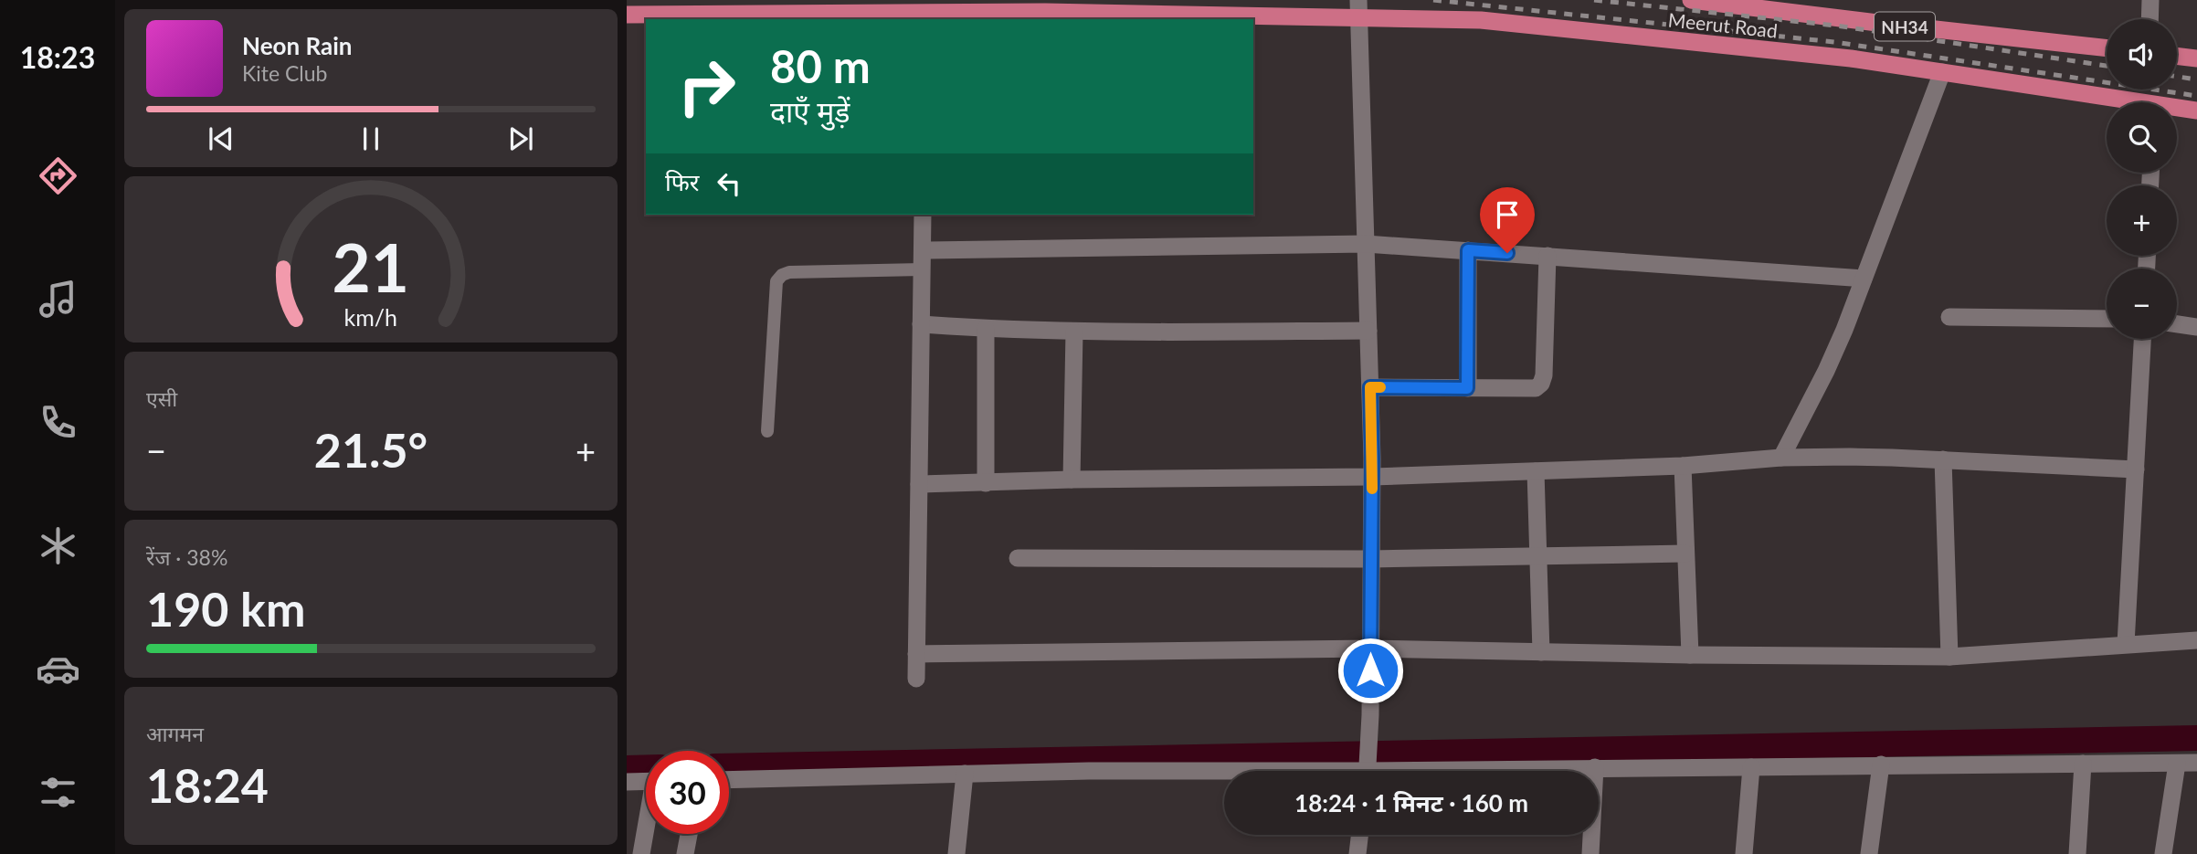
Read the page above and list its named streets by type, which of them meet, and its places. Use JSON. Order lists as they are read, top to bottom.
{
  "streets": {
    "highway": ["Meerut Road", "NH34"]
  },
  "page": {
    "tabs": "18:23",
    "map_buttons": ["+", "−"],
    "turn": ["80 m", "दाएँ मुड़ें"],
    "song": ["Neon Rain", "Kite Club"],
    "then": "फिर",
    "tile": [
      "एसी",
      ["रेंज · 38%", "190 km"],
      ["आगमन", "18:24"]
    ],
    "heat": ["−", "21.5°", "+"],
    "limit": "30",
    "trip": "18:24 · 1 मिनट · 160 m",
    "gauge": ["21", "km/h"]
  }
}
